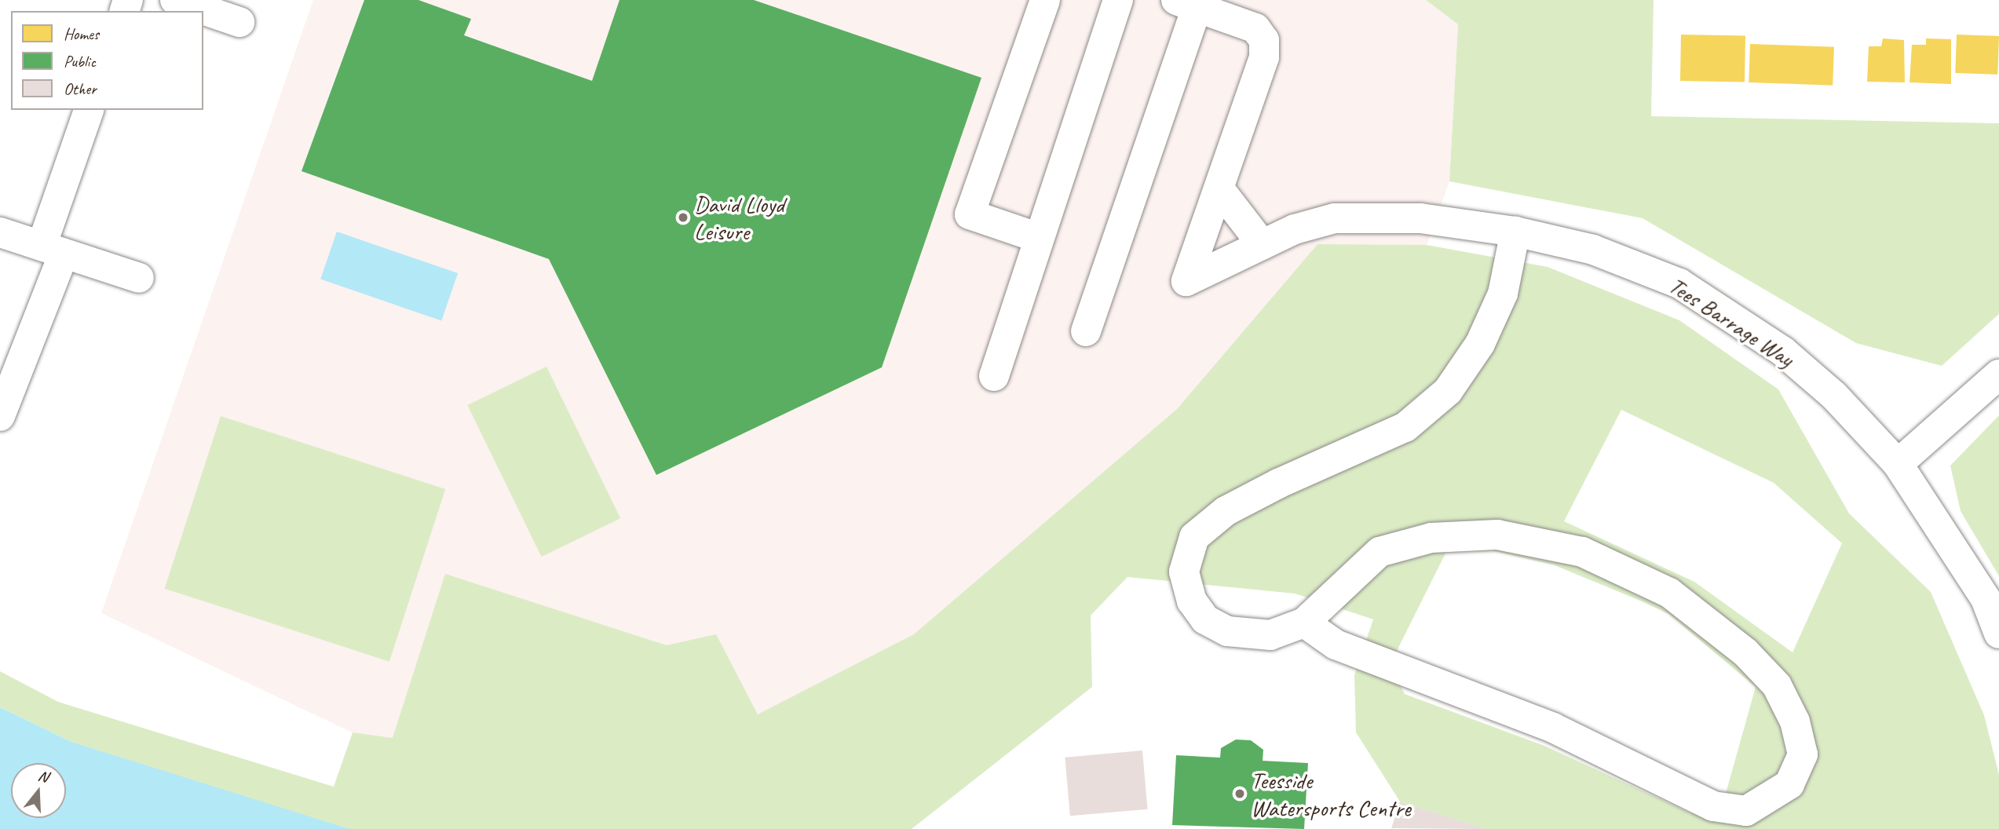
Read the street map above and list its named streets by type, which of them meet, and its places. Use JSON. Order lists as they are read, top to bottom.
{
  "streets": {
    "street": ["Tees Barrage Way"]
  },
  "places": ["David Lloyd Leisure", "Teesside Watersports Centre"],
  "legend": ["Homes", "Public", "Other"],
  "north": "top"
}
